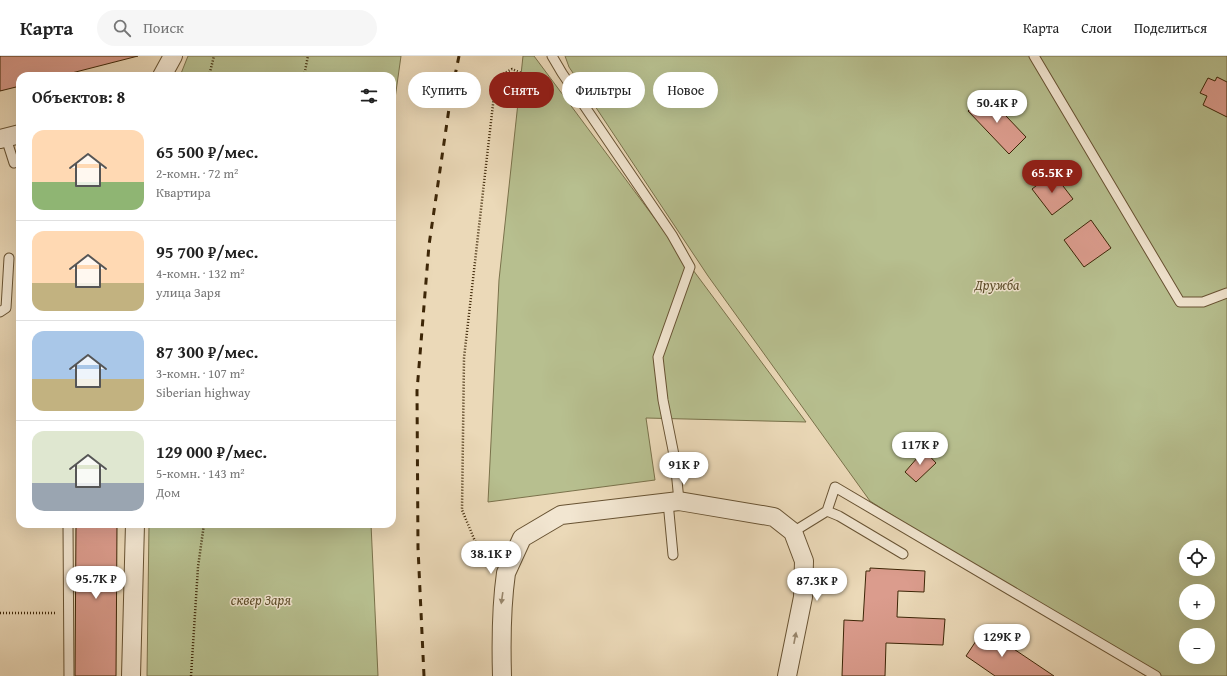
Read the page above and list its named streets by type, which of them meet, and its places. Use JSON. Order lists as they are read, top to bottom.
{
  "parks": ["Дружба", "сквер Заря"],
  "page": {
    "header": "Карта",
    "search": "Поиск",
    "nav": ["Карта", "Слои", "Поделиться"],
    "chip": [
      "Купить",
      "Снять",
      "Фильтры",
      "Новое"
    ],
    "heading": "Объектов: 8",
    "price": [
      "50.4K ₽",
      "65.5K ₽",
      "117K ₽",
      "91K ₽",
      "38.1K ₽",
      "95.7K ₽",
      "87.3K ₽",
      "129K ₽"
    ],
    "list": [
      {
        "name": "65 500 ₽/мес.",
        "note": "2-комн. · 72 m² · Квартира"
      },
      {
        "name": "95 700 ₽/мес.",
        "note": "4-комн. · 132 m² · улица Заря"
      },
      {
        "name": "87 300 ₽/мес.",
        "note": "3-комн. · 107 m² · Siberian highway"
      },
      {
        "name": "129 000 ₽/мес.",
        "note": "5-комн. · 143 m² · Дом"
      }
    ],
    "map_buttons": ["+", "−"]
  }
}
